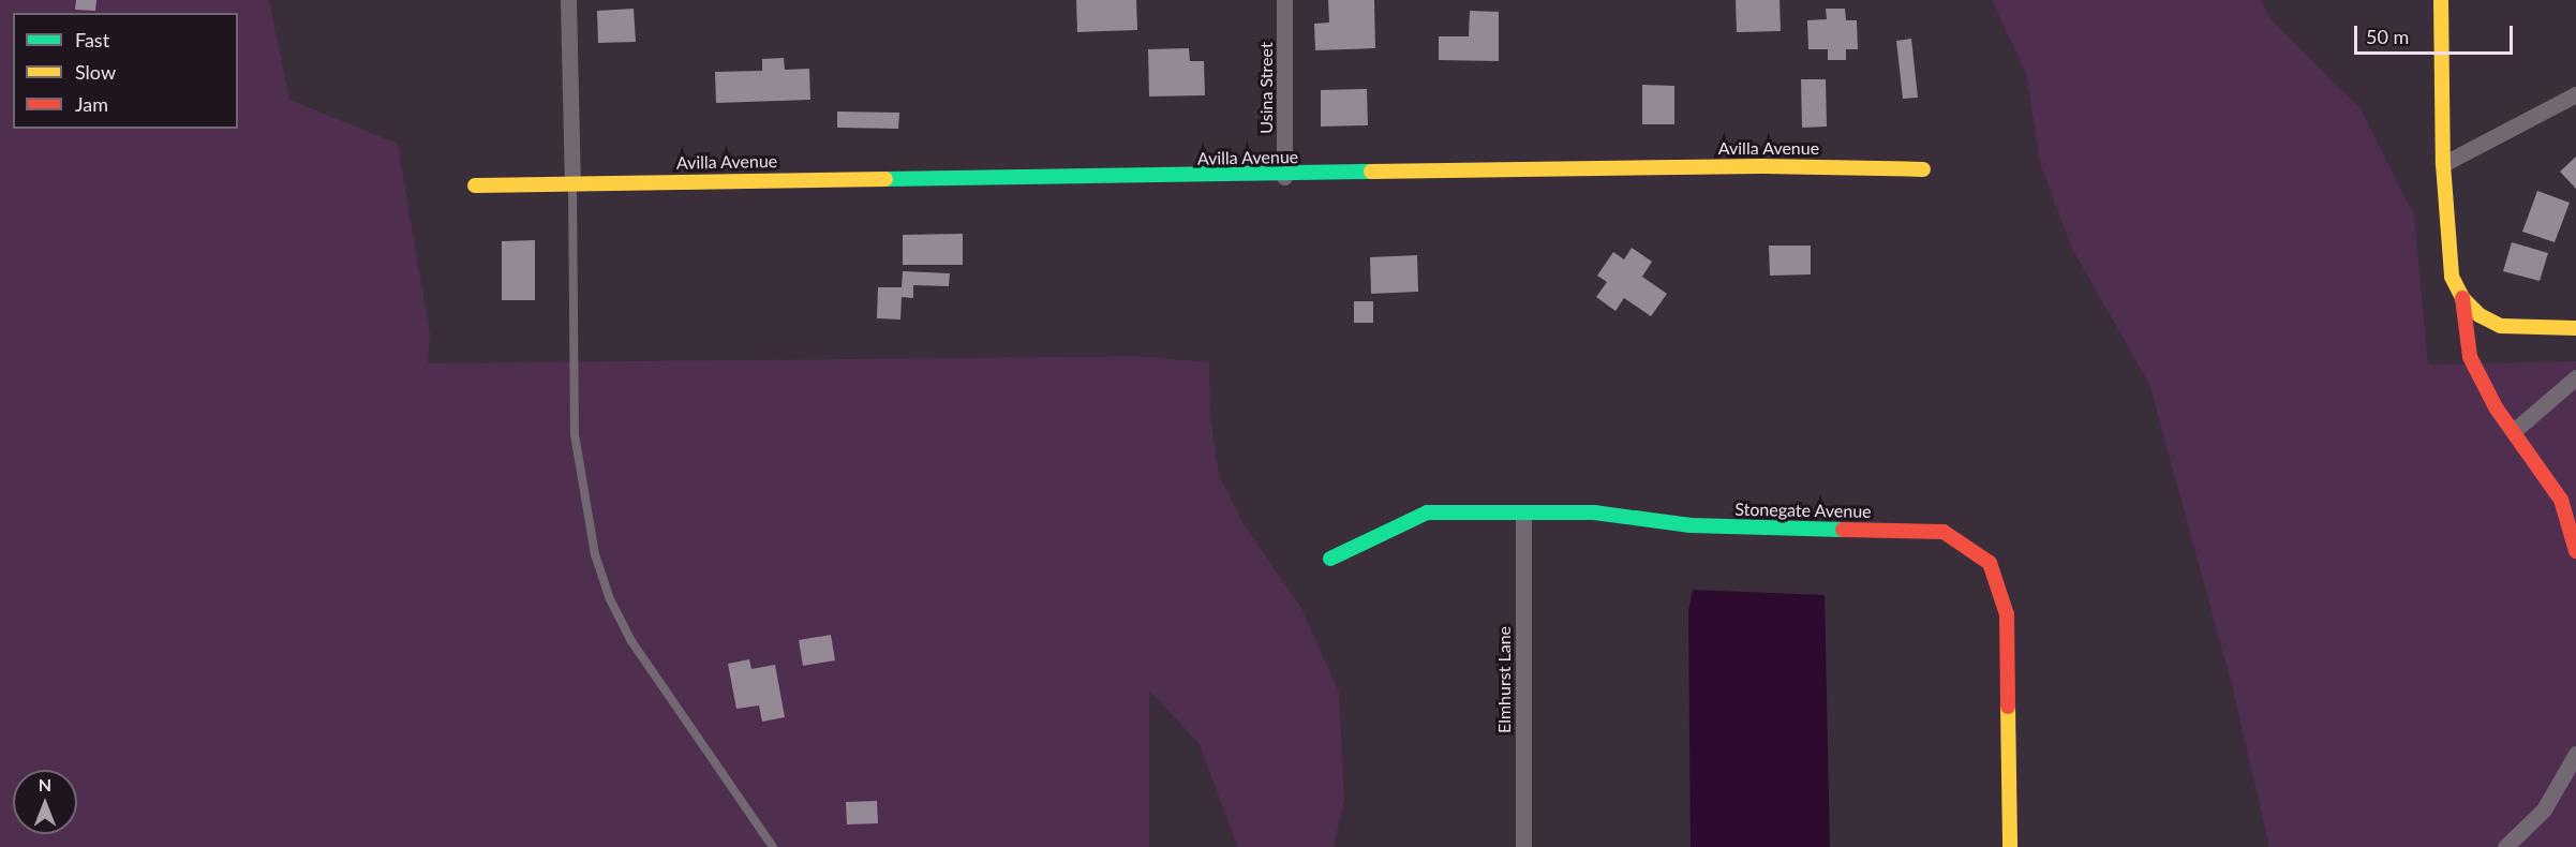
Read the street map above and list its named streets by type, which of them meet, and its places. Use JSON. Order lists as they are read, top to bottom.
{
  "streets": {
    "street": [
      "Usina Street",
      "Avilla Avenue",
      "Stonegate Avenue",
      "Elmhurst Lane"
    ]
  },
  "crossings": [
    ["Usina Street", "Avilla Avenue"],
    ["Stonegate Avenue", "Elmhurst Lane"]
  ],
  "legend": ["Fast", "Slow", "Jam"],
  "scale_bar": "50 m",
  "north": "top"
}
